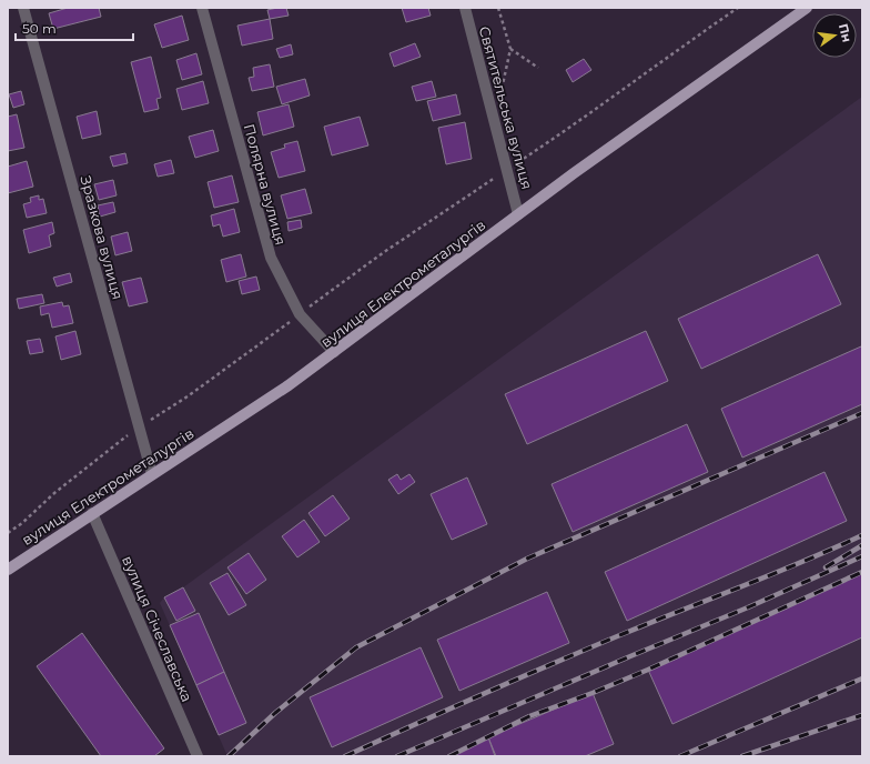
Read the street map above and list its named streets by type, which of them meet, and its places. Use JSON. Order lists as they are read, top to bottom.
{
  "streets": {
    "main road": ["вулиця Електрометалургів"],
    "street": [
      "Святительська вулиця",
      "Полярна вулиця",
      "Зразкова вулиця",
      "вулиця Січеславська"
    ]
  },
  "crossings": [
    ["Святительська вулиця", "вулиця Електрометалургів"],
    ["Полярна вулиця", "вулиця Електрометалургів"],
    ["Зразкова вулиця", "вулиця Електрометалургів"],
    ["вулиця Електрометалургів", "вулиця Січеславська"]
  ],
  "scale_bar": "50 m",
  "north": "right"
}
